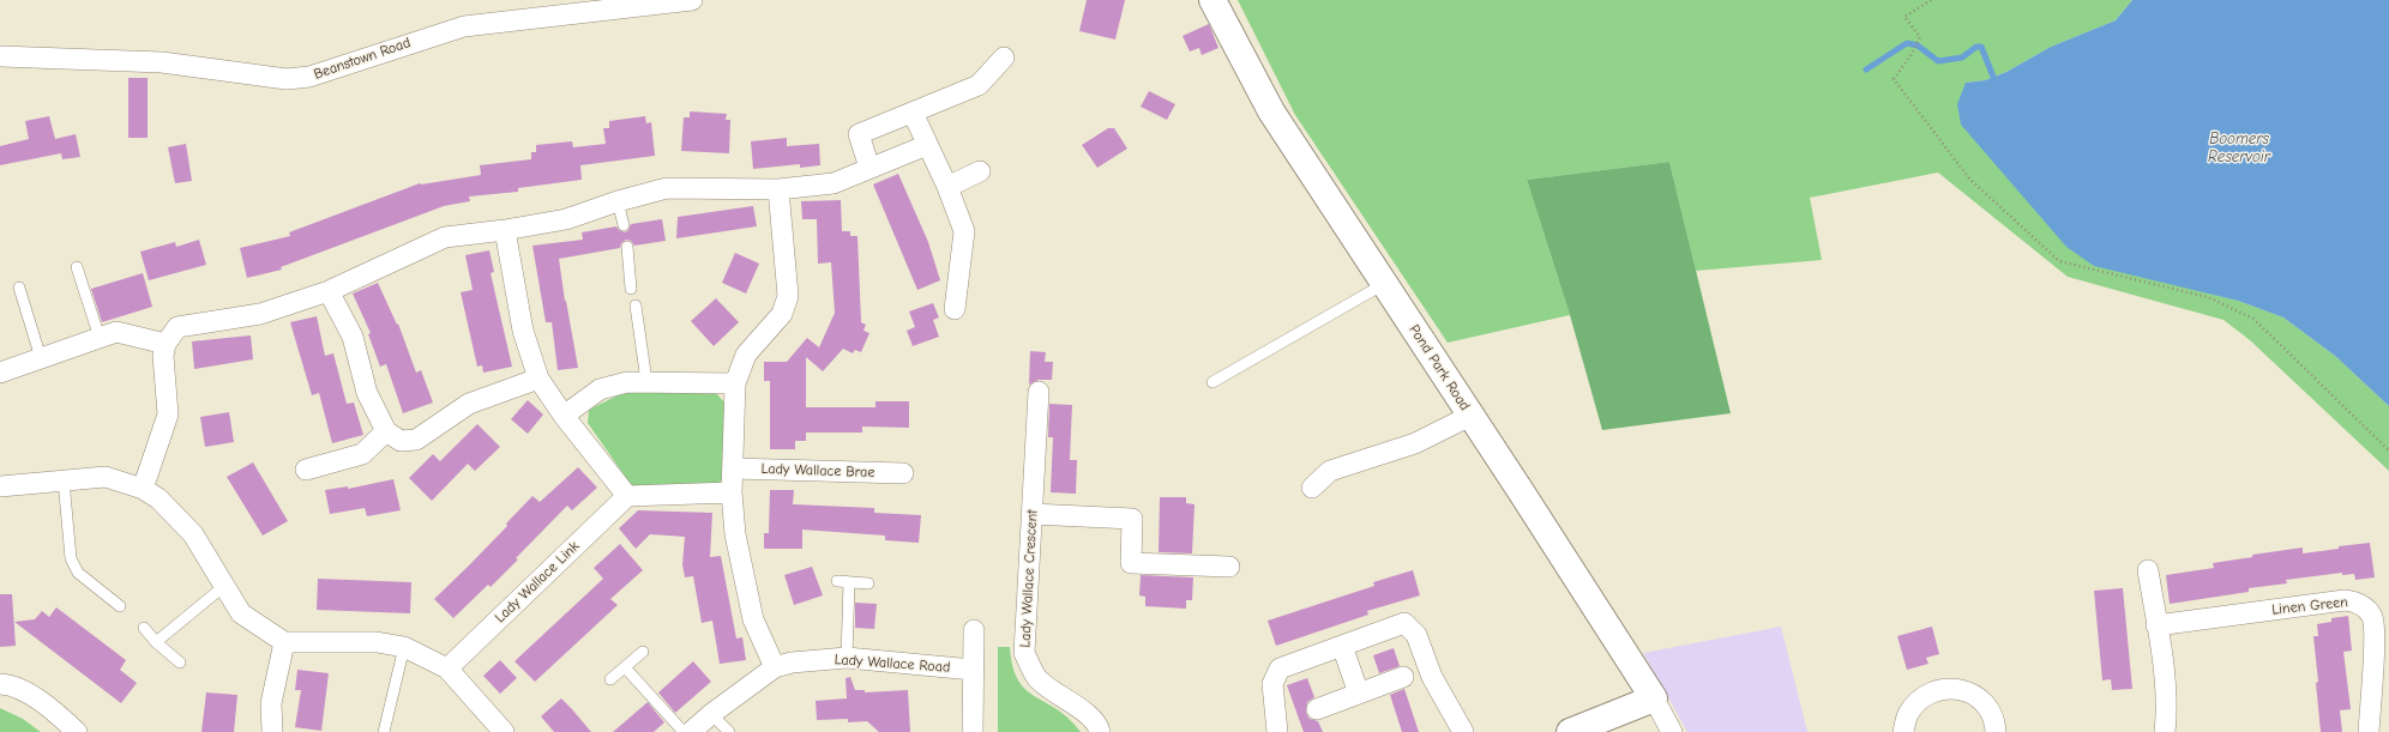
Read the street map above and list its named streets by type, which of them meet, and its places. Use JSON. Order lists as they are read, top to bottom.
{
  "streets": {
    "main road": ["Pond Park Road"],
    "street": [
      "Beanstown Road",
      "Lady Wallace Brae",
      "Lady Wallace Crescent",
      "Lady Wallace Link",
      "Linen Green",
      "Lady Wallace Road"
    ]
  },
  "water": ["Boomers Reservoir"]
}
